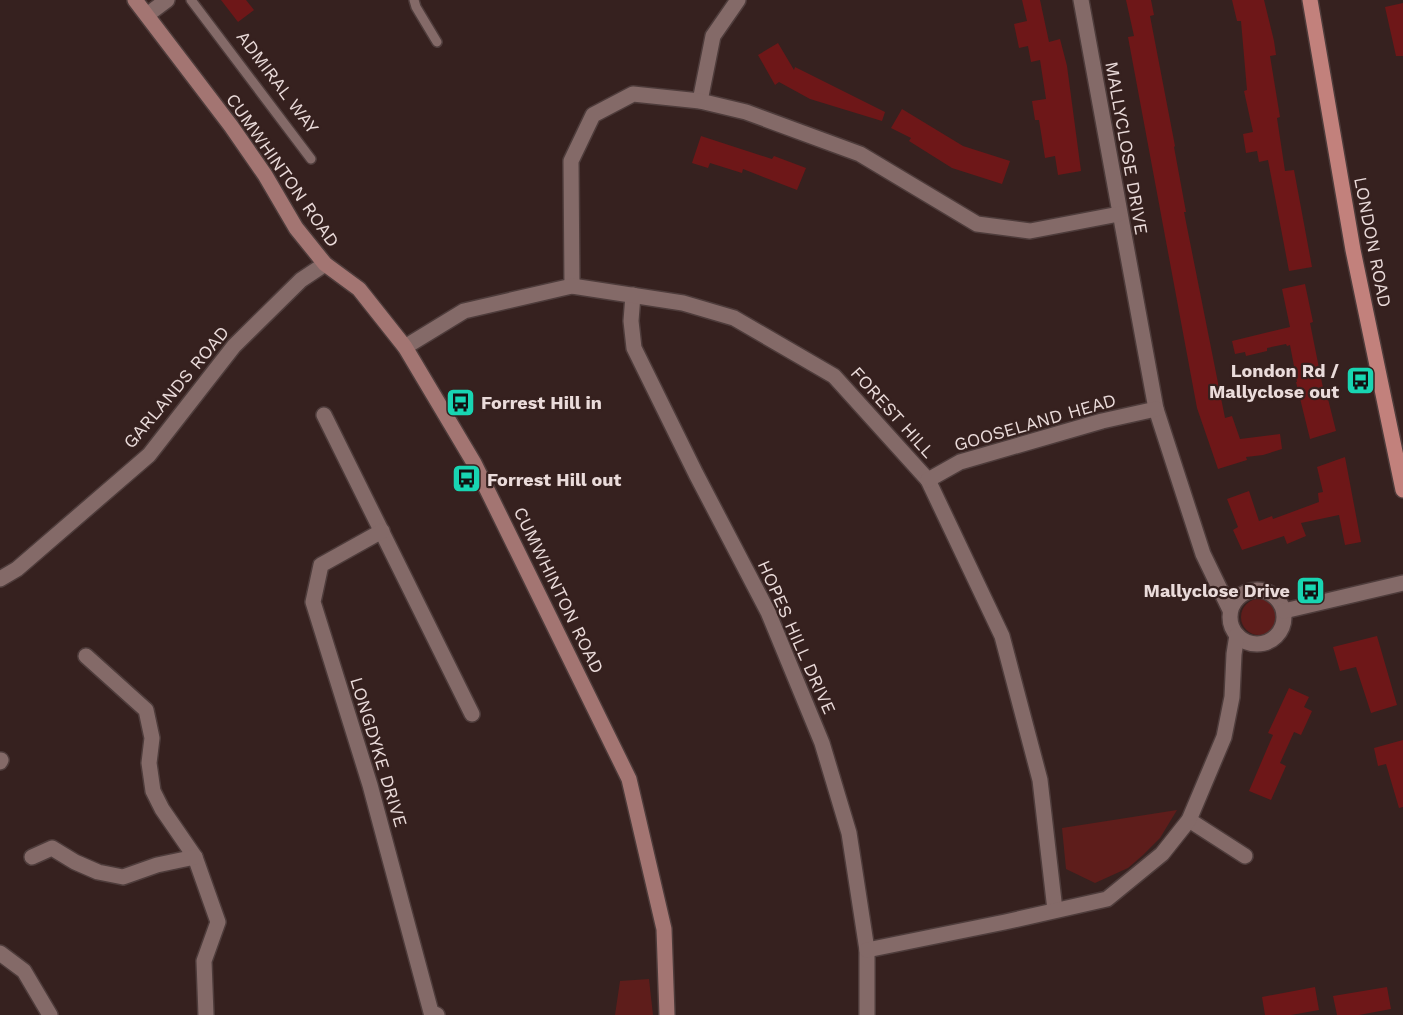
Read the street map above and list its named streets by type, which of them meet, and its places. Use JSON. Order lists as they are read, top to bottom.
{
  "streets": {
    "main road": ["LONDON ROAD"],
    "street": [
      "MALLYCLOSE DRIVE",
      "CUMWHINTON ROAD",
      "GARLANDS ROAD",
      "FOREST HILL",
      "GOOSELAND HEAD",
      "HOPES HILL DRIVE",
      "LONGDYKE DRIVE"
    ],
    "lane": ["ADMIRAL WAY"]
  },
  "crossings": [
    ["MALLYCLOSE DRIVE", "FOREST HILL"],
    ["MALLYCLOSE DRIVE", "GOOSELAND HEAD"],
    ["MALLYCLOSE DRIVE", "HOPES HILL DRIVE"],
    ["CUMWHINTON ROAD", "GARLANDS ROAD"],
    ["CUMWHINTON ROAD", "FOREST HILL"],
    ["FOREST HILL", "GOOSELAND HEAD"],
    ["FOREST HILL", "HOPES HILL DRIVE"]
  ],
  "places": {
    "bus stop": [
      "London Rd / Mallyclose out",
      "Forrest Hill in",
      "Forrest Hill out",
      "Mallyclose Drive"
    ]
  }
}
